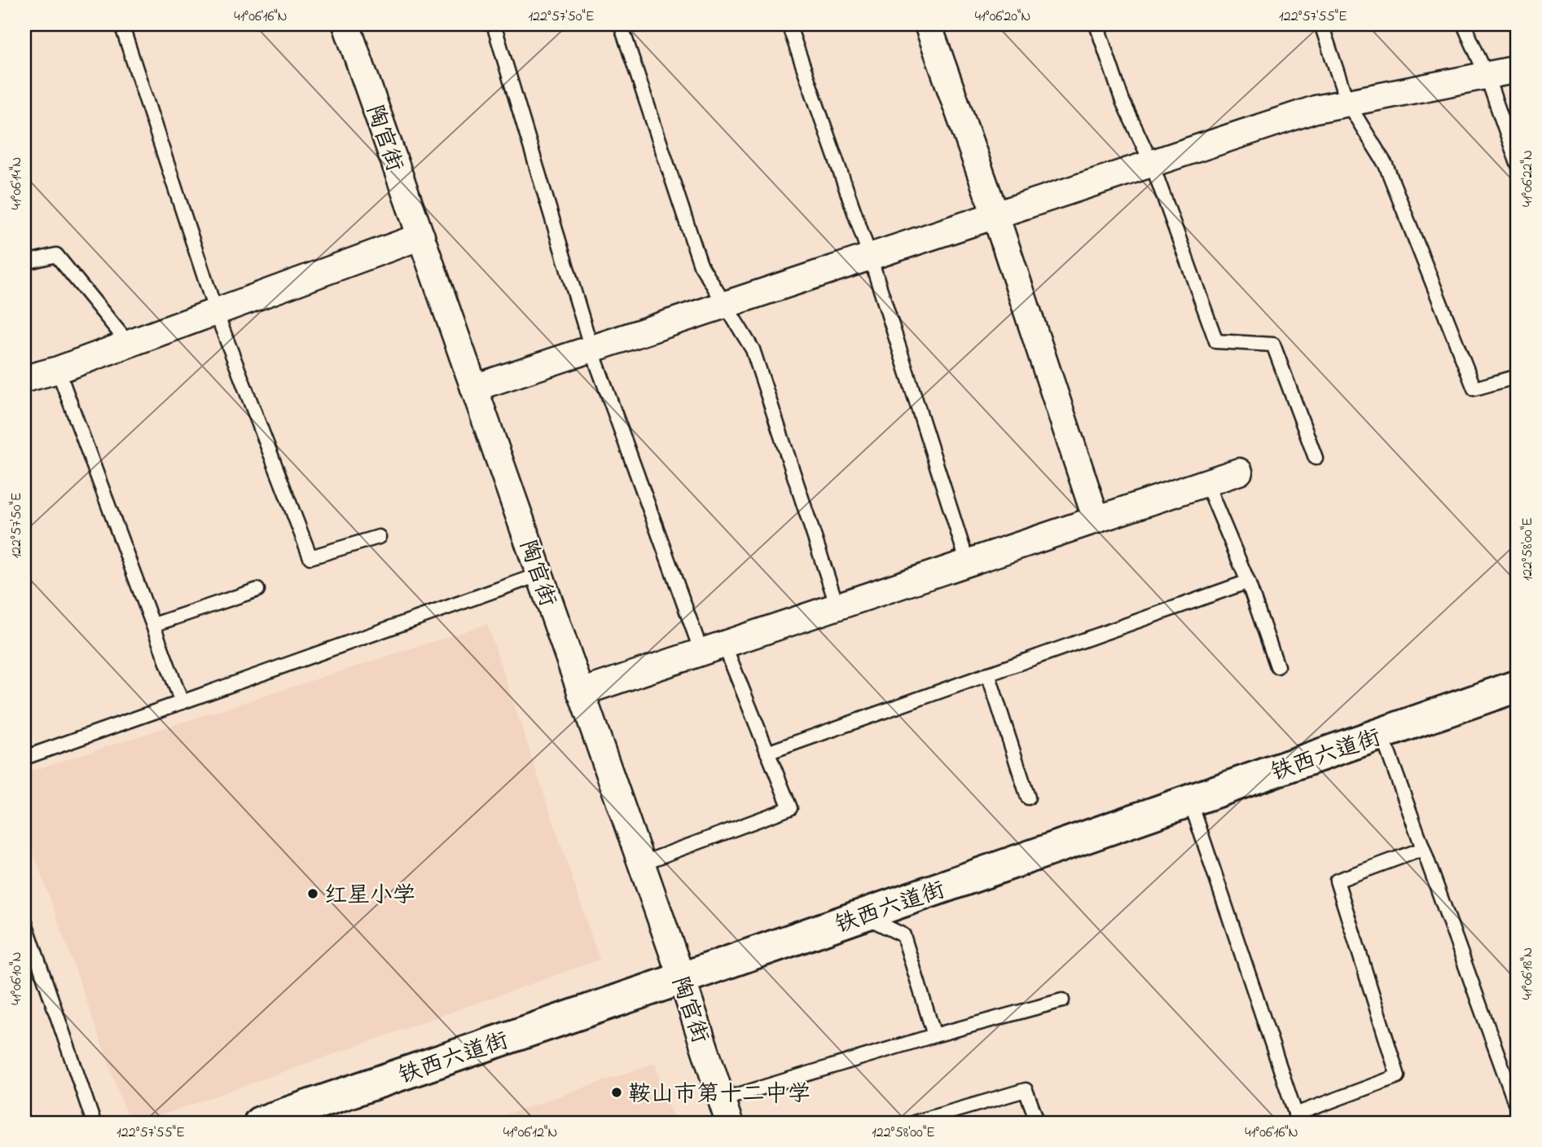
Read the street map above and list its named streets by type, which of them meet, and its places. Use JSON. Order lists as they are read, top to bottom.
{
  "streets": {
    "main road": ["铁西六道街"],
    "street": ["陶官街"]
  },
  "crossings": [
    ["陶官街", "铁西六道街"]
  ],
  "places": ["红星小学", "鞍山市第十二中学"],
  "coordinates": [
    "41°06'16\"N",
    "122°57'50\"E",
    "41°06'20\"N",
    "122°57'55\"E",
    "41°06'22\"N",
    "41°06'14\"N",
    "122°58'00\"E",
    "41°06'18\"N",
    "41°06'10\"N",
    "41°06'12\"N"
  ]
}
